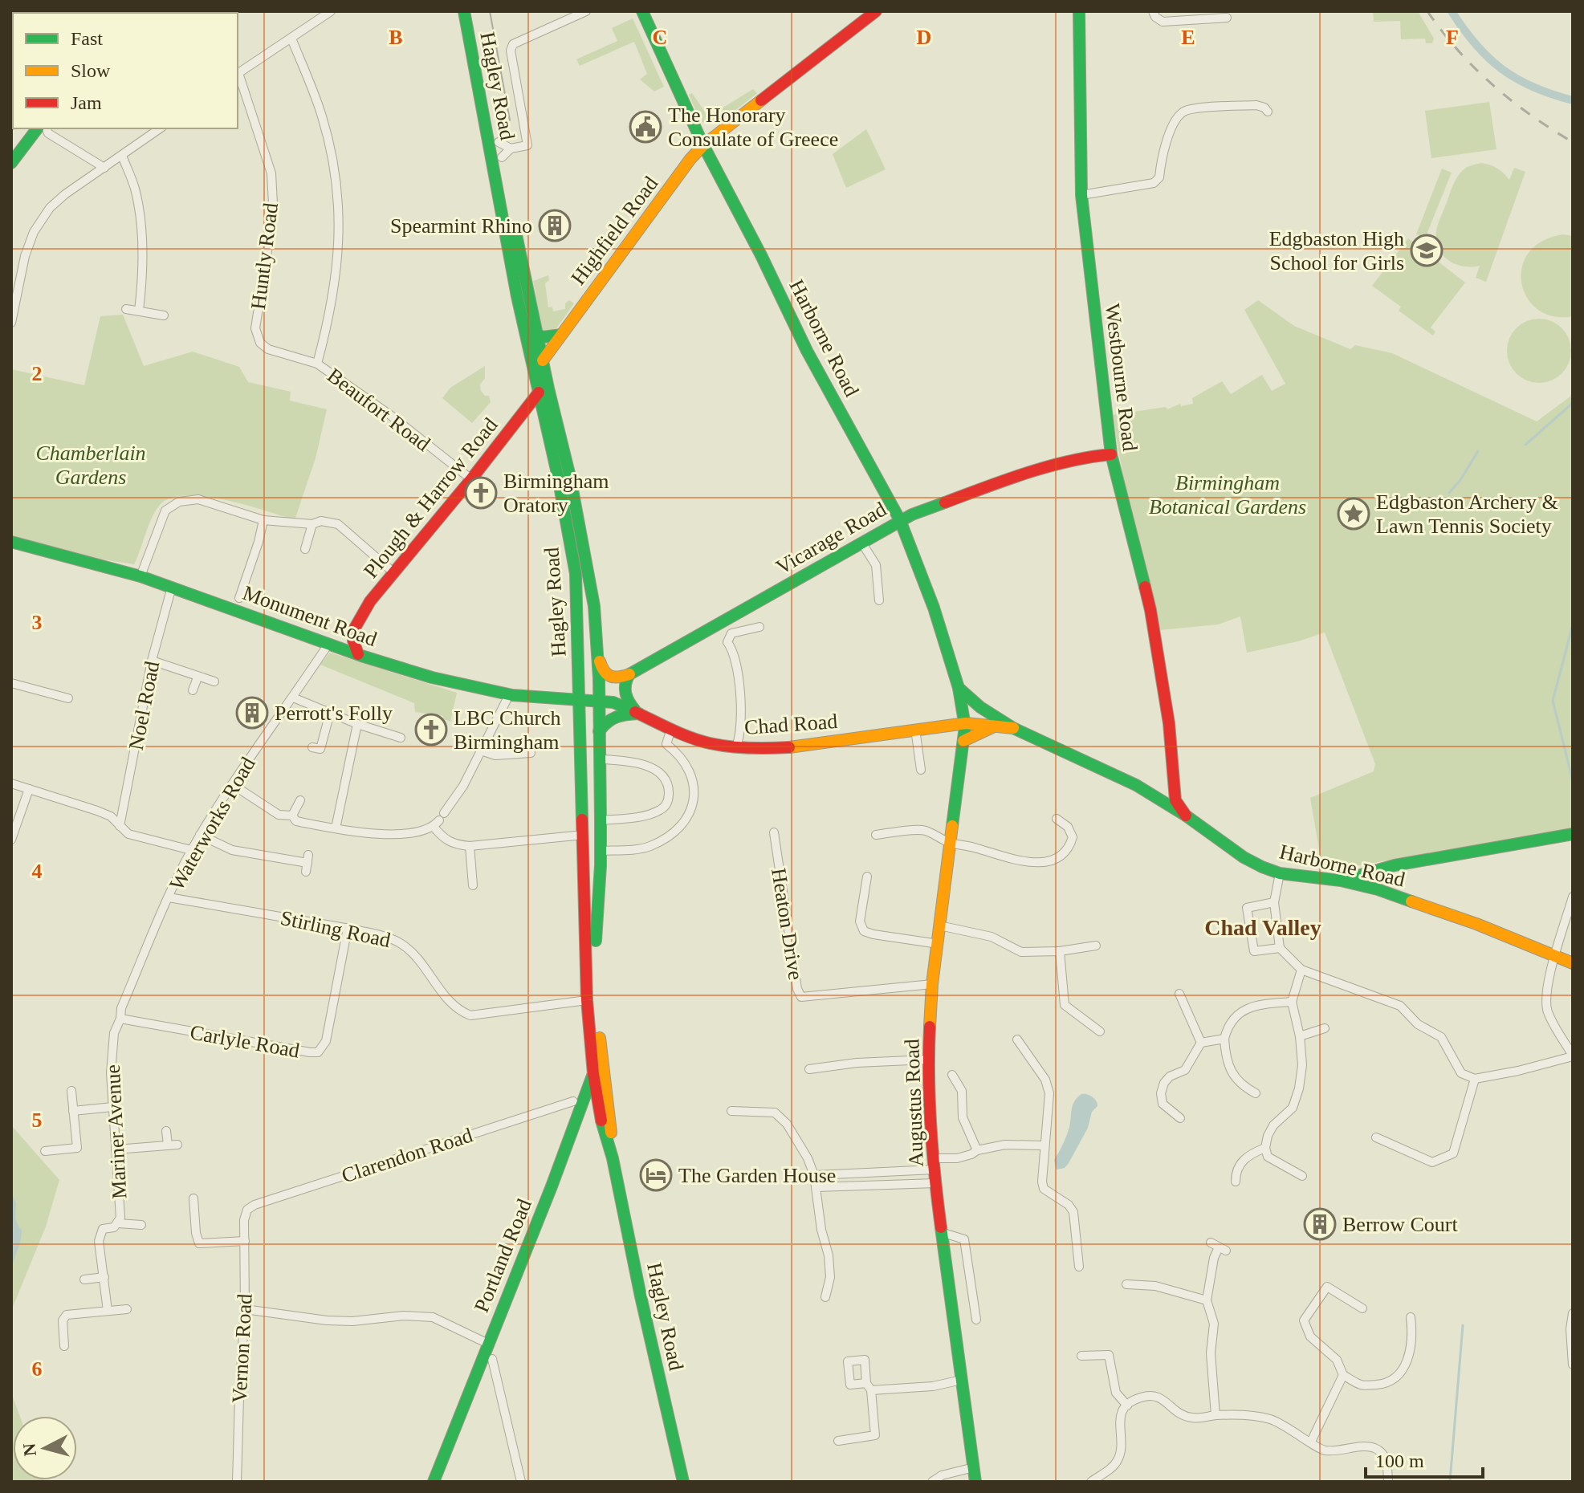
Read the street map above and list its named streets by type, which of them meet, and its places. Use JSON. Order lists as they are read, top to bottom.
{
  "streets": {
    "main road": [
      "Hagley Road",
      "Highfield Road",
      "Harborne Road",
      "Westbourne Road",
      "Plough & Harrow Road",
      "Vicarage Road",
      "Monument Road",
      "Chad Road",
      "Augustus Road",
      "Portland Road"
    ],
    "street": [
      "Huntly Road",
      "Beaufort Road",
      "Noel Road",
      "Waterworks Road",
      "Heaton Drive",
      "Stirling Road",
      "Carlyle Road",
      "Mariner Avenue",
      "Clarendon Road",
      "Vernon Road"
    ]
  },
  "crossings": [
    ["Hagley Road", "Highfield Road"],
    ["Hagley Road", "Plough & Harrow Road"],
    ["Hagley Road", "Monument Road"],
    ["Hagley Road", "Chad Road"],
    ["Hagley Road", "Stirling Road"],
    ["Hagley Road", "Portland Road"],
    ["Highfield Road", "Harborne Road"],
    ["Huntly Road", "Beaufort Road"],
    ["Harborne Road", "Westbourne Road"],
    ["Harborne Road", "Vicarage Road"],
    ["Harborne Road", "Chad Road"],
    ["Harborne Road", "Augustus Road"],
    ["Westbourne Road", "Vicarage Road"],
    ["Beaufort Road", "Plough & Harrow Road"],
    ["Monument Road", "Noel Road"],
    ["Monument Road", "Chad Road"],
    ["Monument Road", "Waterworks Road"],
    ["Chad Road", "Augustus Road"],
    ["Waterworks Road", "Stirling Road"],
    ["Waterworks Road", "Carlyle Road"],
    ["Waterworks Road", "Mariner Avenue"],
    ["Heaton Drive", "Augustus Road"],
    ["Stirling Road", "Carlyle Road"],
    ["Carlyle Road", "Mariner Avenue"],
    ["Clarendon Road", "Vernon Road"]
  ],
  "districts": ["Chad Valley"],
  "parks": ["Chamberlain Gardens", "Birmingham Botanical Gardens"],
  "places": {
    "public building": ["The Honorary Consulate of Greece"],
    "building": ["Spearmint Rhino", "Perrott's Folly", "Berrow Court"],
    "school or university": ["Edgbaston High School for Girls"],
    "church": ["Birmingham Oratory", "LBC Church Birmingham"],
    "place": ["Edgbaston Archery & Lawn Tennis Society"],
    "hotel": ["The Garden House"]
  },
  "legend": ["Fast", "Slow", "Jam"],
  "scale_bar": "100 m",
  "north": "left",
  "grid": {
    "columns": [
      "B",
      "C",
      "D",
      "E",
      "F"
    ],
    "rows": [
      "2",
      "3",
      "4",
      "5",
      "6"
    ]
  }
}
